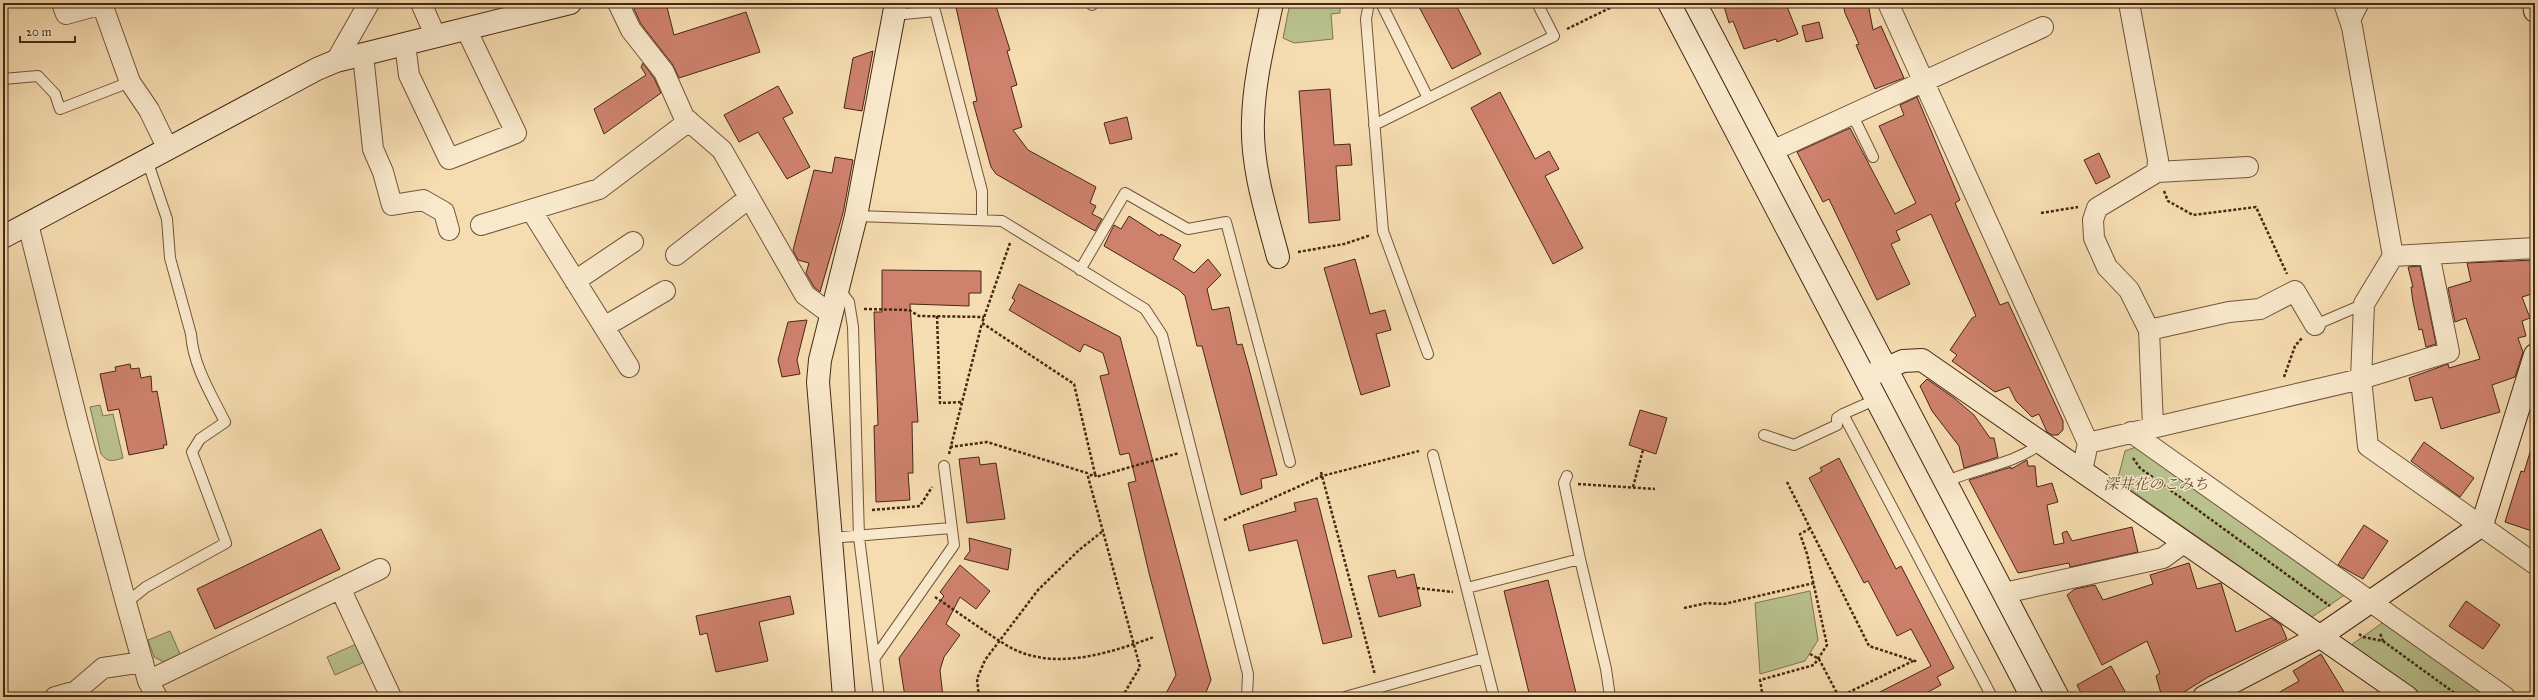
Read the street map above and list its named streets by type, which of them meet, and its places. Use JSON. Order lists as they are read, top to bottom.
{
  "parks": ["深井花のこみち"],
  "scale_bar": "20 m"
}
